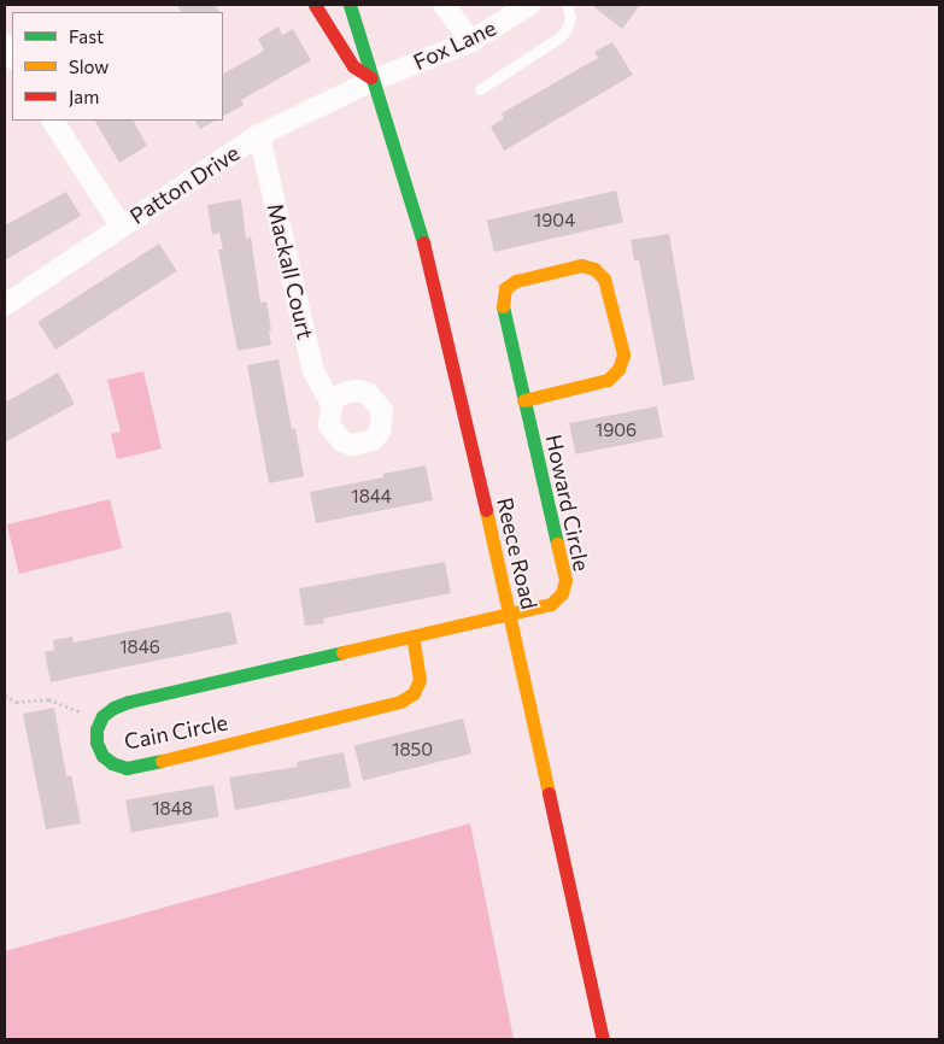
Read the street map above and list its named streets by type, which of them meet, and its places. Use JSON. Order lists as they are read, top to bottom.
{
  "streets": {
    "street": [
      "Fox Lane",
      "Patton Drive",
      "Mackall Court",
      "Howard Circle",
      "Reece Road",
      "Cain Circle"
    ]
  },
  "crossings": [
    ["Fox Lane", "Patton Drive"],
    ["Fox Lane", "Reece Road"],
    ["Patton Drive", "Mackall Court"],
    ["Patton Drive", "Reece Road"],
    ["Howard Circle", "Reece Road"],
    ["Howard Circle", "Cain Circle"],
    ["Reece Road", "Cain Circle"]
  ],
  "house_numbers": [
    "1904",
    "1906",
    "1844",
    "1846",
    "1850",
    "1848"
  ],
  "legend": ["Fast", "Slow", "Jam"]
}
